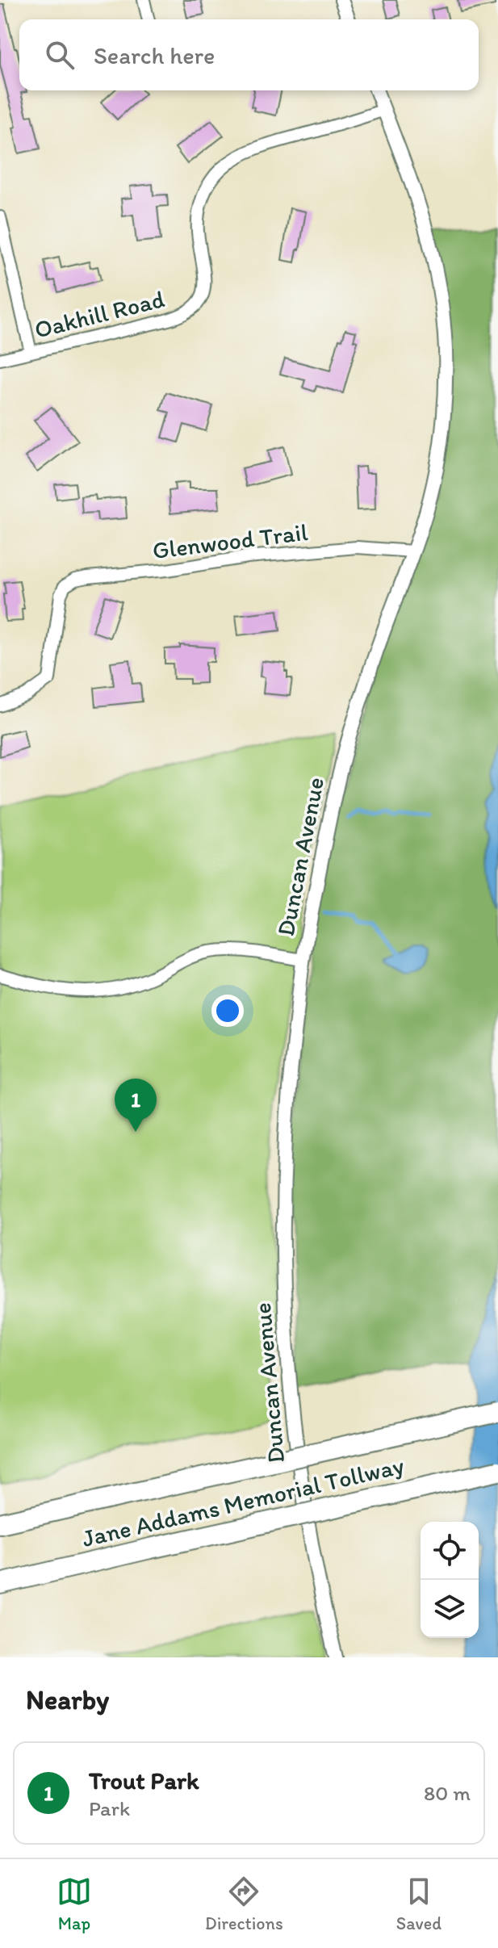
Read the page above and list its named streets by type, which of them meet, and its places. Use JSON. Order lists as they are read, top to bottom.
{
  "streets": {
    "highway": ["Jane Addams Memorial Tollway"],
    "street": ["Oakhill Road", "Glenwood Trail", "Duncan Avenue"]
  },
  "crossings": [
    ["Oakhill Road", "Duncan Avenue"],
    ["Glenwood Trail", "Duncan Avenue"]
  ],
  "page": {
    "search": "Search here",
    "pins": "1",
    "heading": "Nearby",
    "list": [
      {
        "mark": "1",
        "name": "Trout Park",
        "note": "Park",
        "value": "80 m"
      }
    ],
    "nav": ["Map", "Directions", "Saved"]
  }
}
